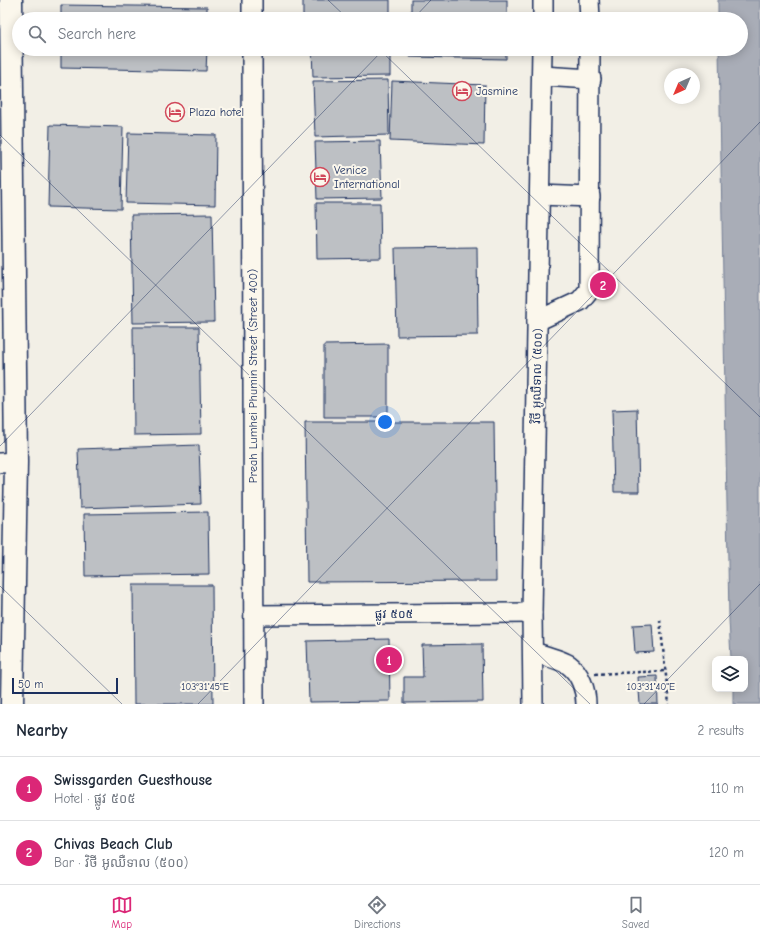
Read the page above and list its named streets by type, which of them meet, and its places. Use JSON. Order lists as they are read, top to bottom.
{
  "streets": {
    "street": ["Preah Lumhei Phumin Street (Street 400)", "វិថី អូឈឺទាល (៥០០)", "ផ្លូវ ៥០៥"]
  },
  "crossings": [
    ["Preah Lumhei Phumin Street (Street 400)", "ផ្លូវ ៥០៥"],
    ["វិថី អូឈឺទាល (៥០០)", "ផ្លូវ ៥០៥"]
  ],
  "places": {
    "hotel": ["Jasmine", "Plaza hotel", "Venice International"]
  },
  "scale_bar": "50 m",
  "north": "bottom left",
  "page": {
    "search": "Search here",
    "pins": ["2", "1"],
    "scale": "50 m",
    "heading": ["Nearby", "2 results"],
    "list": [
      {
        "mark": "1",
        "name": "Swissgarden Guesthouse",
        "note": "Hotel · ផ្លូវ ៥០៥",
        "value": "110 m"
      },
      {
        "mark": "2",
        "name": "Chivas Beach Club",
        "note": "Bar · វិថី អូឈឺទាល (៥០០)",
        "value": "120 m"
      }
    ],
    "nav": ["Map", "Directions", "Saved"]
  },
  "coordinates": ["103°31'45\"E", "103°31'40\"E"]
}
